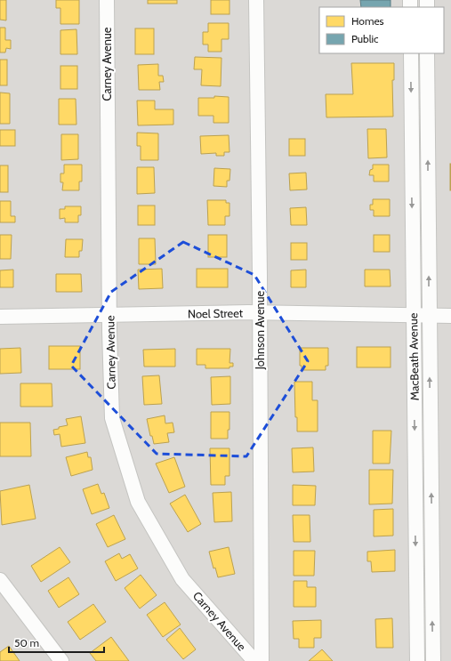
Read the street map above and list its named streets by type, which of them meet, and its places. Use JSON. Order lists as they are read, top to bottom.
{
  "streets": {
    "street": [
      "Carney Avenue",
      "Noel Street",
      "Johnson Avenue",
      "MacBeath Avenue"
    ]
  },
  "crossings": [
    ["Carney Avenue", "Noel Street"],
    ["Noel Street", "Johnson Avenue"],
    ["Noel Street", "MacBeath Avenue"]
  ],
  "legend": ["Homes", "Public"],
  "scale_bar": "50 m"
}
